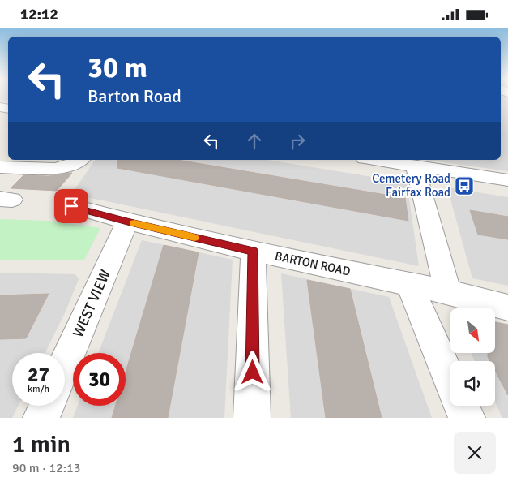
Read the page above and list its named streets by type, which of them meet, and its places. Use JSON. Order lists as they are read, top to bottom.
{
  "streets": {
    "street": ["BARTON ROAD", "WEST VIEW"]
  },
  "crossings": [
    ["BARTON ROAD", "WEST VIEW"]
  ],
  "places": {
    "bus stop": ["Cemetery Road Fairfax Road"]
  },
  "north": "bottom right",
  "page": {
    "status": "12:12",
    "turn": ["30 m", "Barton Road"],
    "speed": "27 km/h",
    "limit": "30",
    "heading": ["1 min", "90 m · 12:13"]
  }
}
